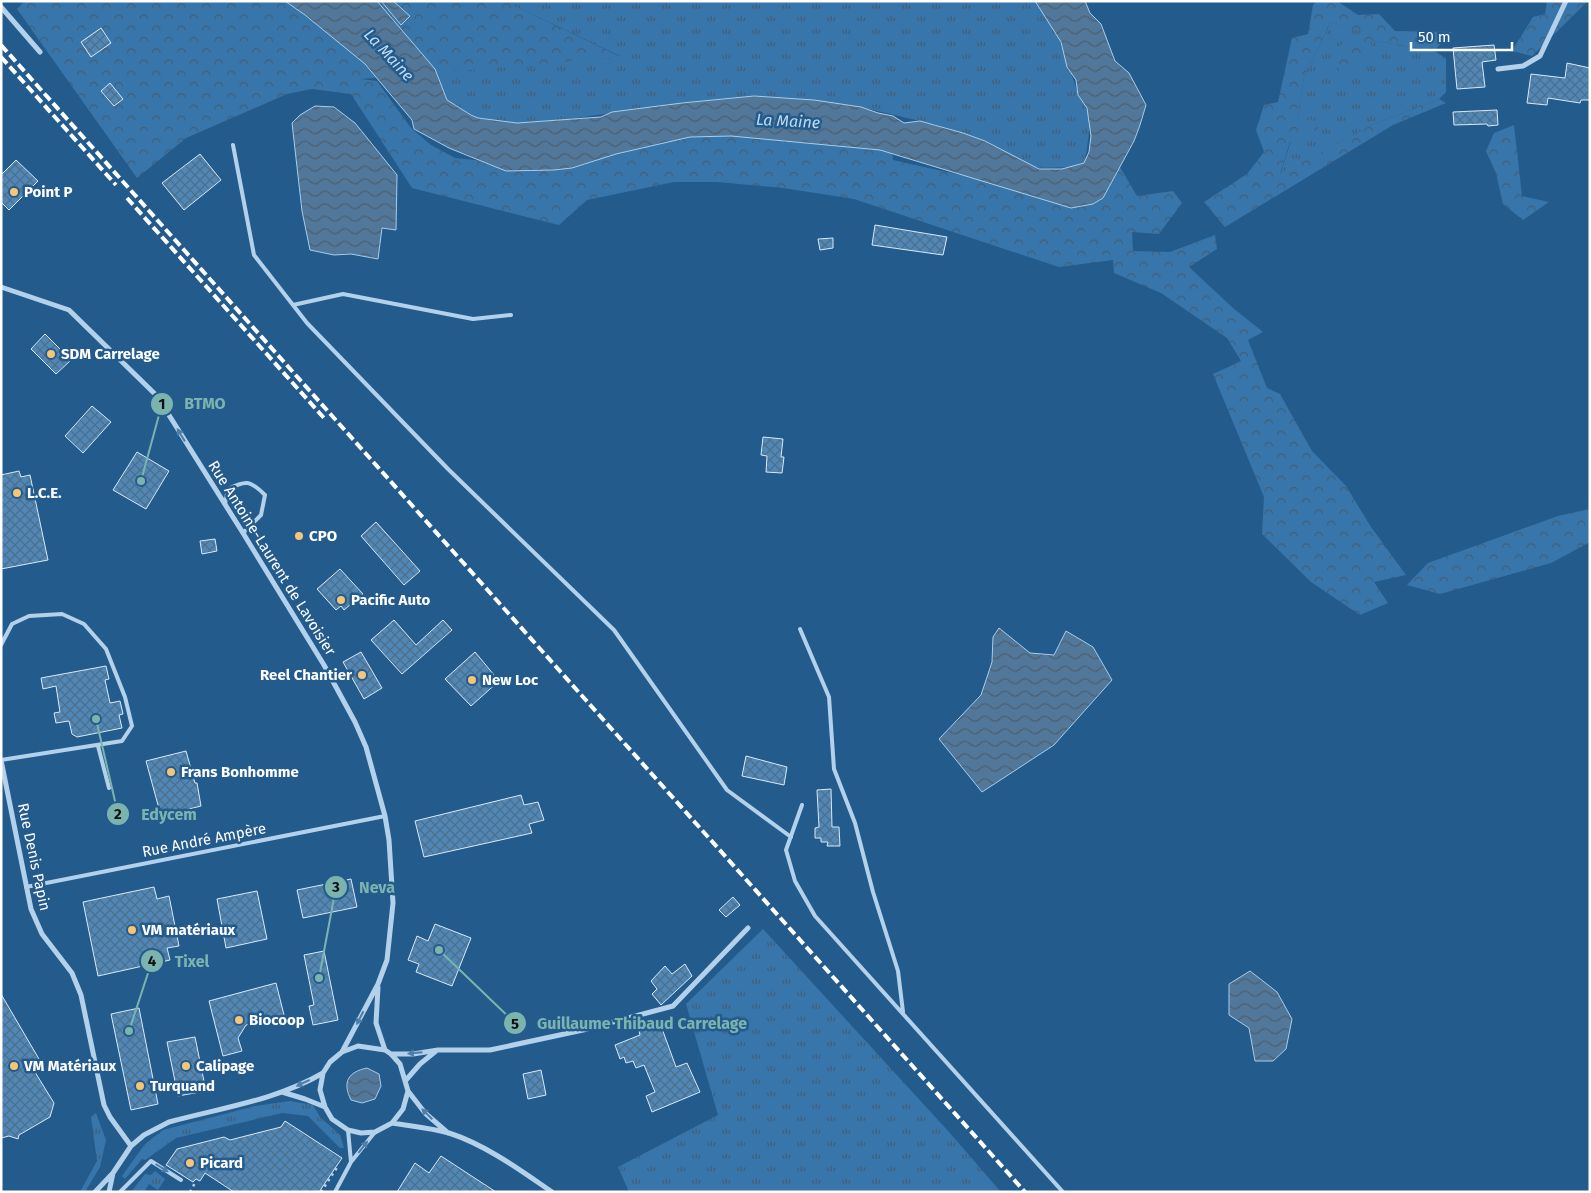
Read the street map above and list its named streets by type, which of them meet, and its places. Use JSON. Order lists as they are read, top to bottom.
{
  "streets": {
    "street": ["Rue Antoine-Laurent de Lavoisier", "Rue Denis Papin"],
    "lane": ["Rue André Ampère"]
  },
  "crossings": [
    ["Rue Antoine-Laurent de Lavoisier", "Rue André Ampère"],
    ["Rue André Ampère", "Rue Denis Papin"]
  ],
  "water": ["La Maine"],
  "places": [
    "Point P",
    "SDM Carrelage",
    "BTMO",
    "L.C.E.",
    "CPO",
    "Pacific Auto",
    "Reel Chantier",
    "New Loc",
    "Edycem",
    "Frans Bonhomme",
    "VM matériaux",
    "Guillaume Thibaud Carrelage",
    "Neva",
    "Biocoop",
    "Tixel",
    "VM Matériaux",
    "Calipage",
    "Turquand",
    "Picard"
  ],
  "scale_bar": "50 m"
}
